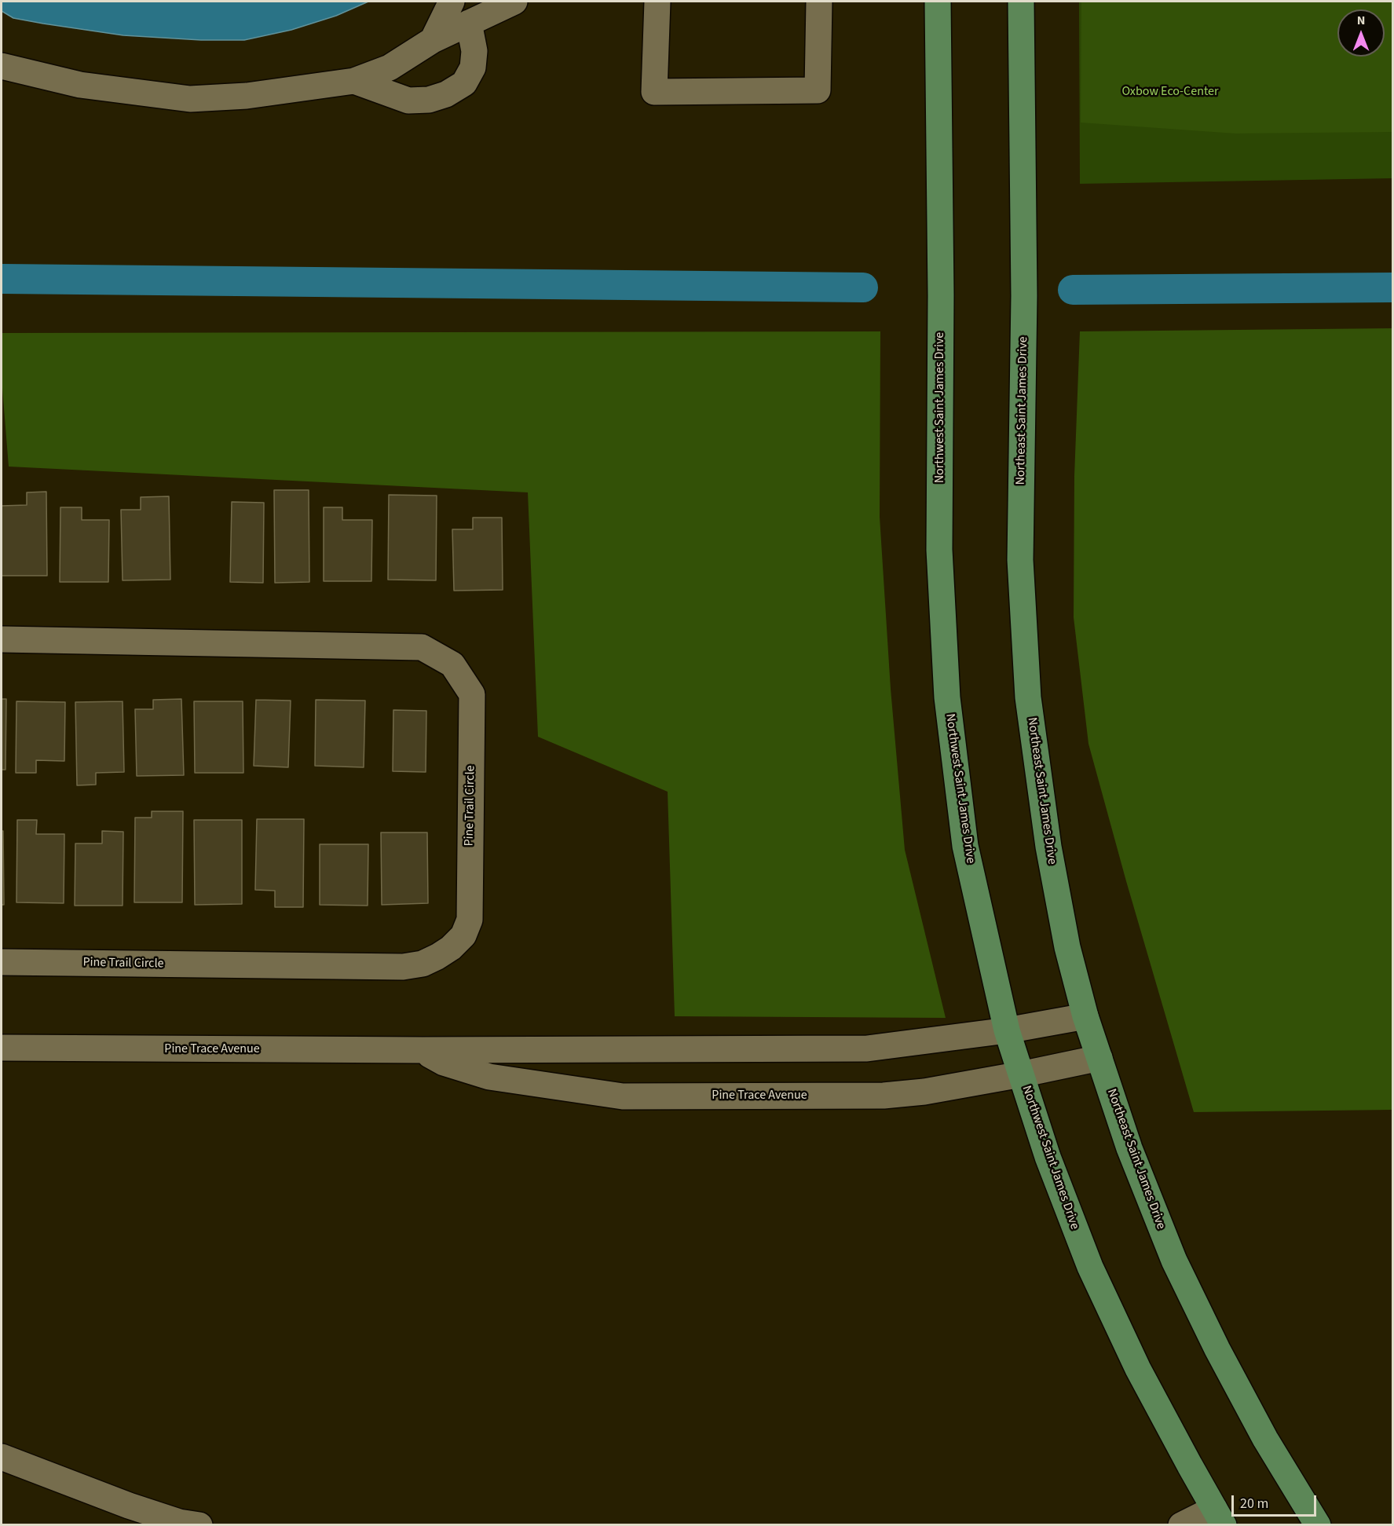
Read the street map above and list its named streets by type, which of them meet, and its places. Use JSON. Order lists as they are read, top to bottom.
{
  "streets": {
    "main road": ["Northwest Saint James Drive", "Northeast Saint James Drive"],
    "street": ["Pine Trail Circle", "Pine Trace Avenue"]
  },
  "crossings": [
    ["Northwest Saint James Drive", "Pine Trace Avenue"],
    ["Northeast Saint James Drive", "Pine Trace Avenue"]
  ],
  "parks": ["Oxbow Eco-Center"],
  "scale_bar": "20 m",
  "north": "top"
}
